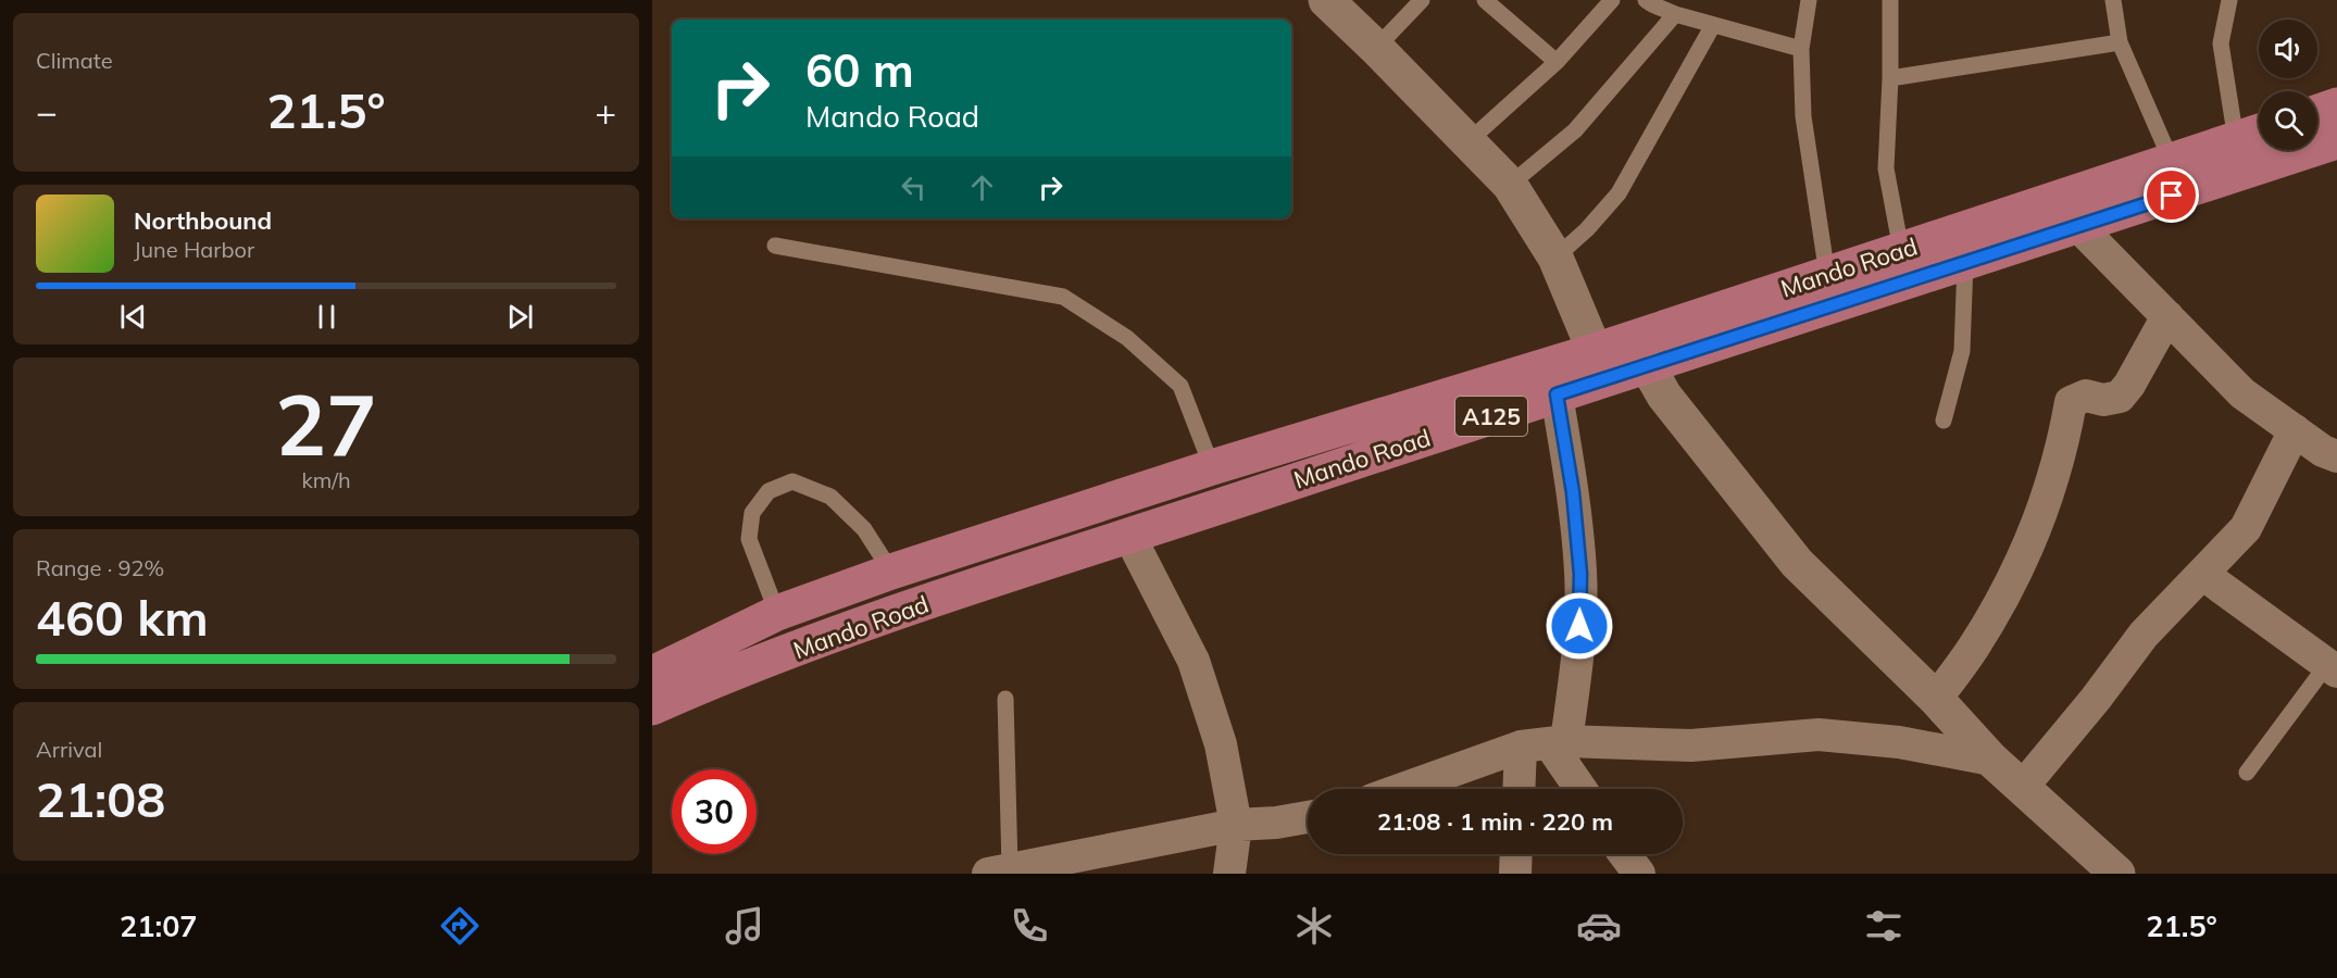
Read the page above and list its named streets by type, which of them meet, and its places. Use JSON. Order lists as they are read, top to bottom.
{
  "streets": {
    "highway": ["Mando Road", "A125"]
  },
  "page": {
    "tile": [
      "Climate",
      ["27", "km/h"],
      ["Range · 92%", "460 km"],
      ["Arrival", "21:08"]
    ],
    "turn": ["60 m", "Mando Road"],
    "heat": ["−", "21.5°", "+"],
    "song": ["Northbound", "June Harbor"],
    "limit": "30",
    "trip": "21:08 · 1 min · 220 m",
    "tabs": ["21:07", "21.5°"]
  }
}
